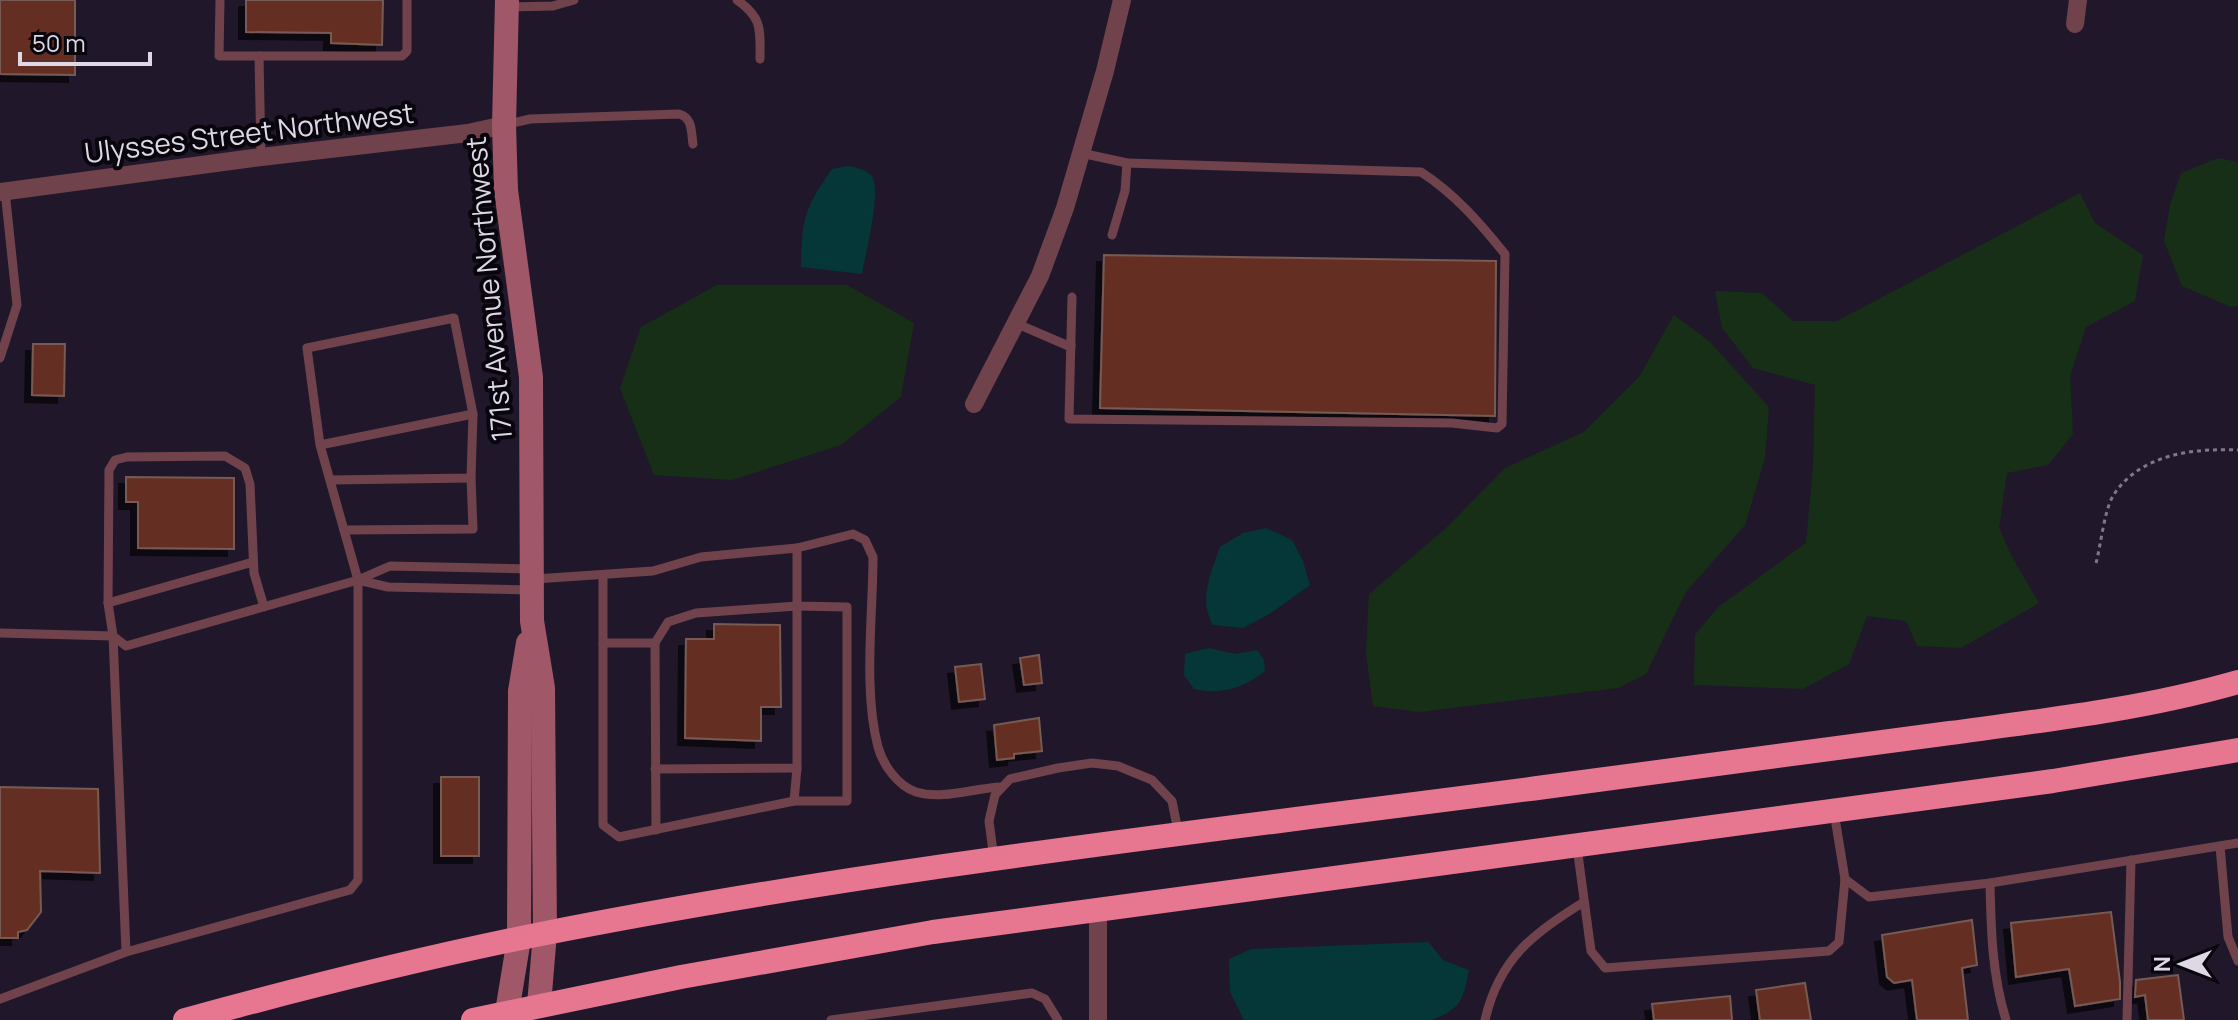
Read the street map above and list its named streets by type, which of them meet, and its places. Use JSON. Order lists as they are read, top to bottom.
{
  "streets": {
    "street": ["Ulysses Street Northwest", "171st Avenue Northwest"]
  },
  "crossings": [
    ["Ulysses Street Northwest", "171st Avenue Northwest"]
  ],
  "scale_bar": "50 m",
  "north": "left"
}
